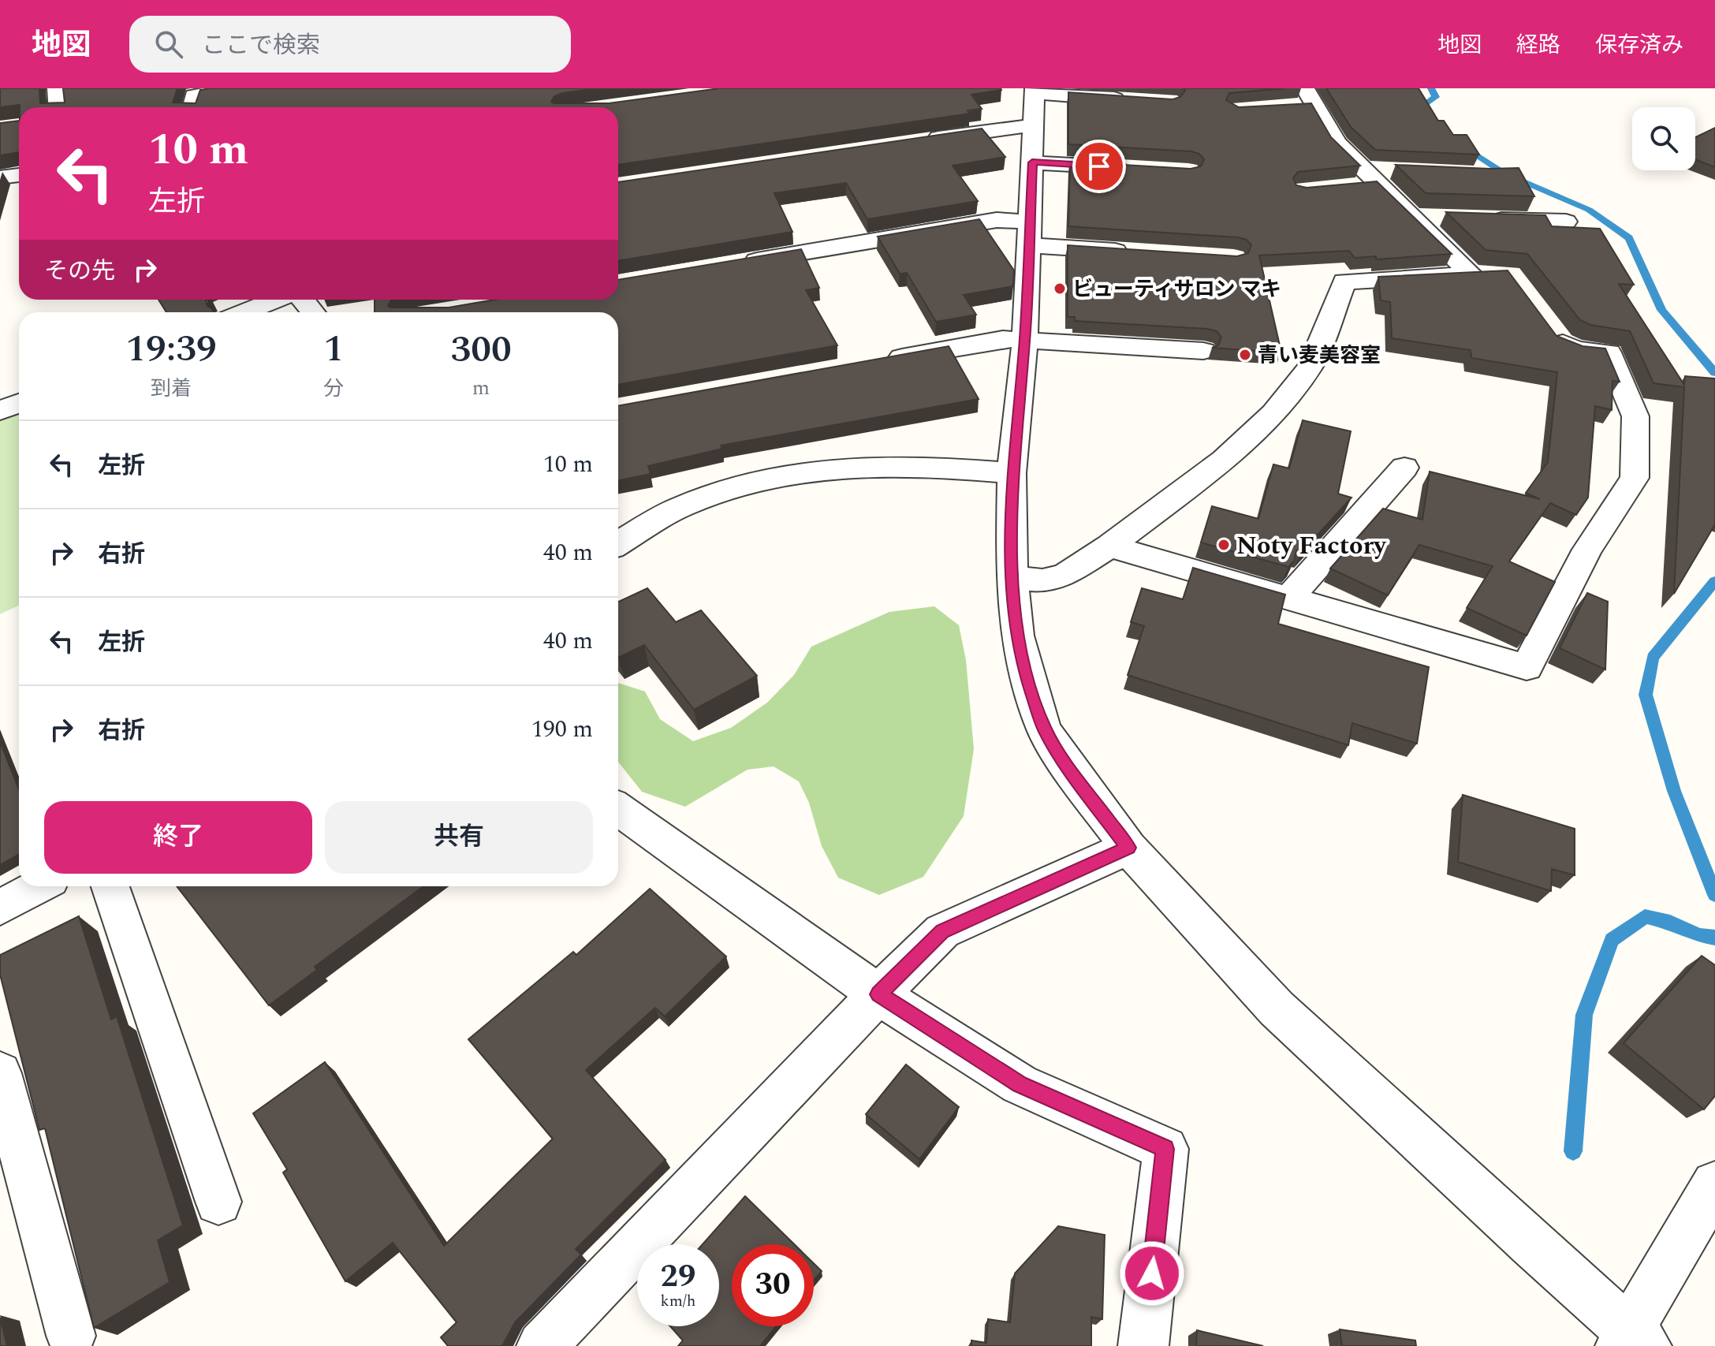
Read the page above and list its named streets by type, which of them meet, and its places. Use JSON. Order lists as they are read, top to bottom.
{
  "places": ["ビューティサロン マキ", "青い麦美容室", "Noty Factory"],
  "page": {
    "header": "地図",
    "search": "ここで検索",
    "nav": ["地図", "経路", "保存済み"],
    "turn": ["10 m", "左折"],
    "then": "その先",
    "eta": [
      "19:39",
      "到着",
      "1",
      "分",
      "300",
      "m"
    ],
    "list": [
      {
        "name": "左折",
        "value": "10 m"
      },
      {
        "name": "右折",
        "value": "40 m"
      },
      {
        "name": "左折",
        "value": "40 m"
      },
      {
        "name": "右折",
        "value": "190 m"
      }
    ],
    "buttons": ["終了", "共有"],
    "speed": "29 km/h",
    "limit": "30"
  }
}
